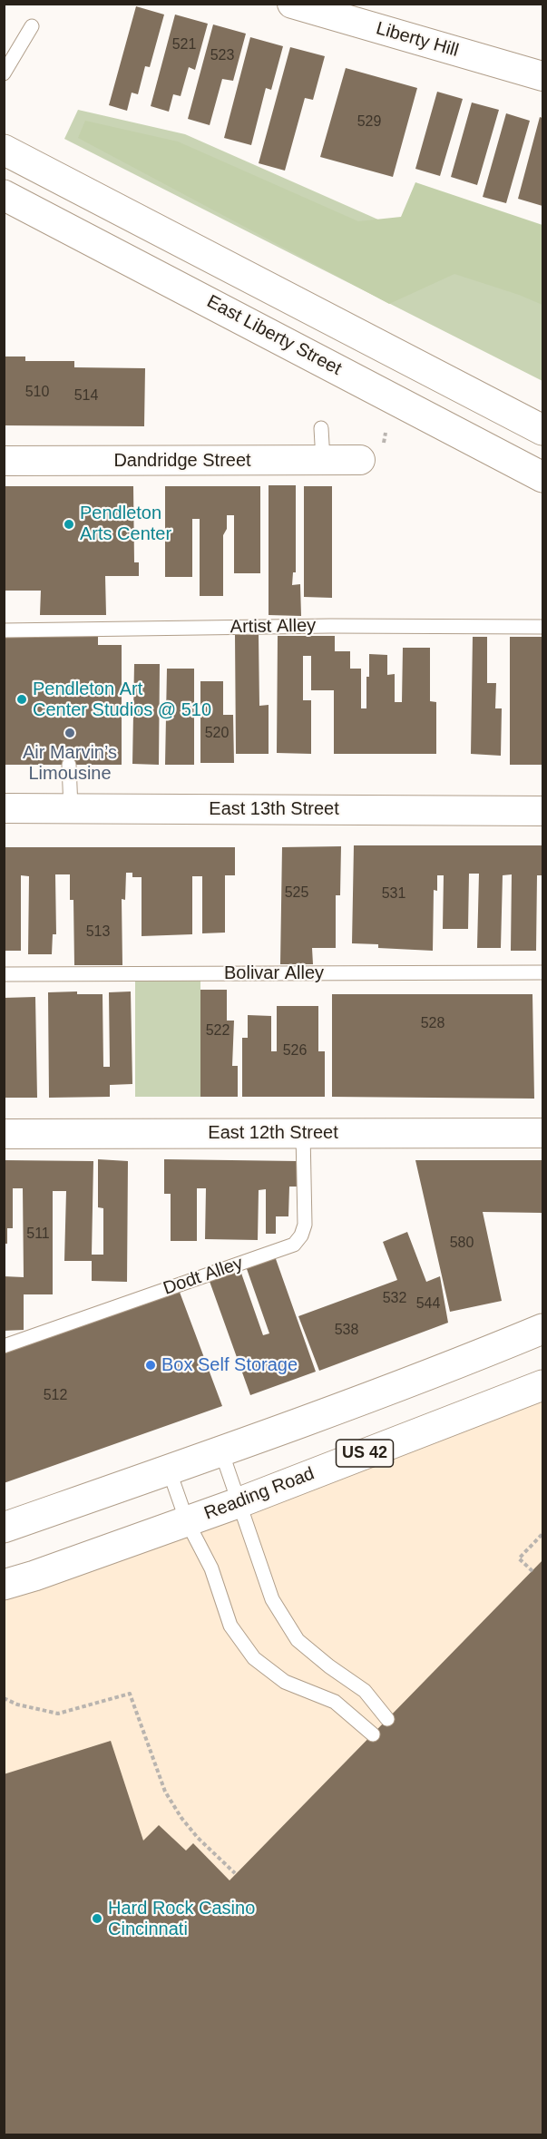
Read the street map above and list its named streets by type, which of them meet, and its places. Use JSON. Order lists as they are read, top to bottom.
{
  "streets": {
    "main road": ["East Liberty Street", "US 42", "Reading Road"],
    "street": [
      "Liberty Hill",
      "Dandridge Street",
      "East 13th Street",
      "East 12th Street"
    ],
    "lane": ["Artist Alley", "Bolivar Alley", "Dodt Alley"]
  },
  "crossings": [
    ["East 12th Street", "Dodt Alley"]
  ],
  "places": [
    "Pendleton Arts Center",
    "Pendleton Art Center Studios @ 510",
    "Air Marvin’s Limousine",
    "Box Self Storage",
    "Hard Rock Casino Cincinnati"
  ],
  "house_numbers": [
    "521",
    "523",
    "529",
    "510",
    "514",
    "520",
    "525",
    "531",
    "513",
    "528",
    "522",
    "526",
    "511",
    "580",
    "532",
    "544",
    "538",
    "512"
  ]
}
